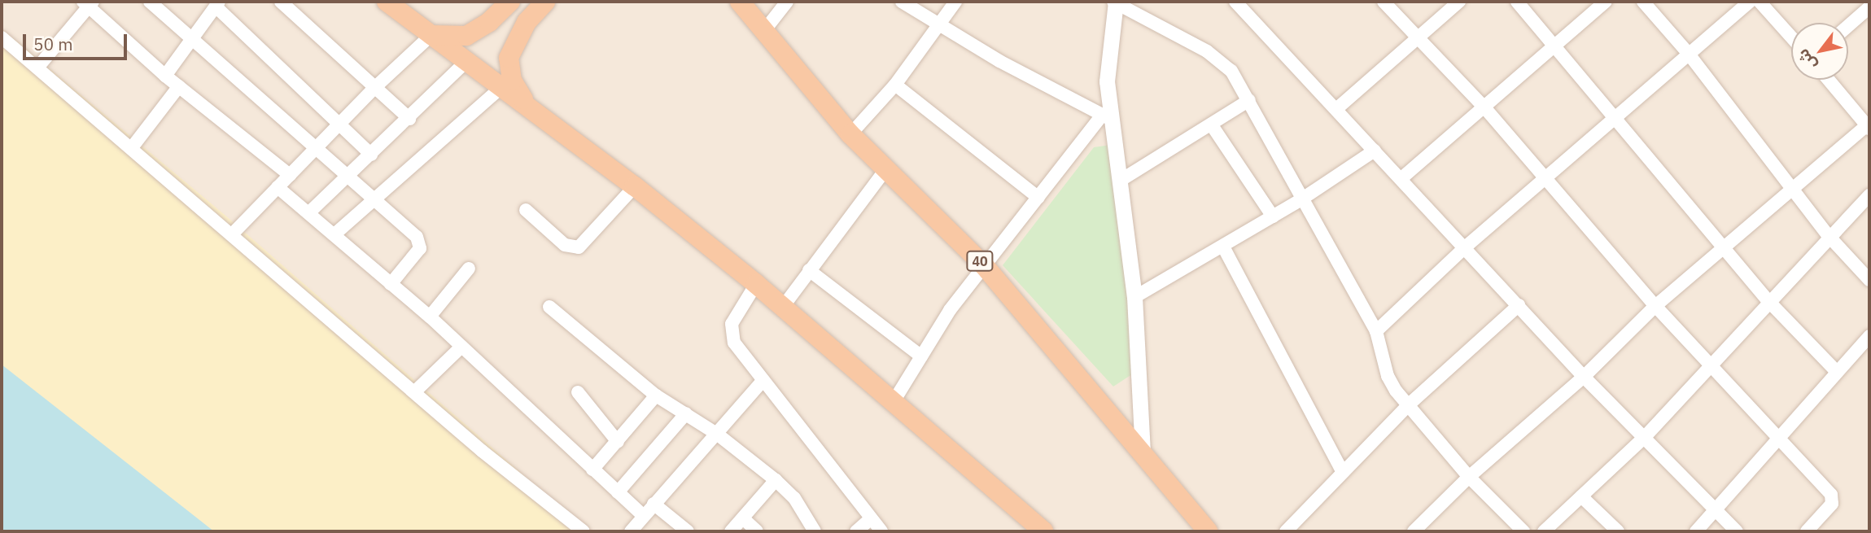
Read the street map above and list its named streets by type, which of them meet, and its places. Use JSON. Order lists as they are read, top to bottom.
{
  "streets": {
    "highway": ["40"]
  },
  "scale_bar": "50 m",
  "north": "bottom left"
}
